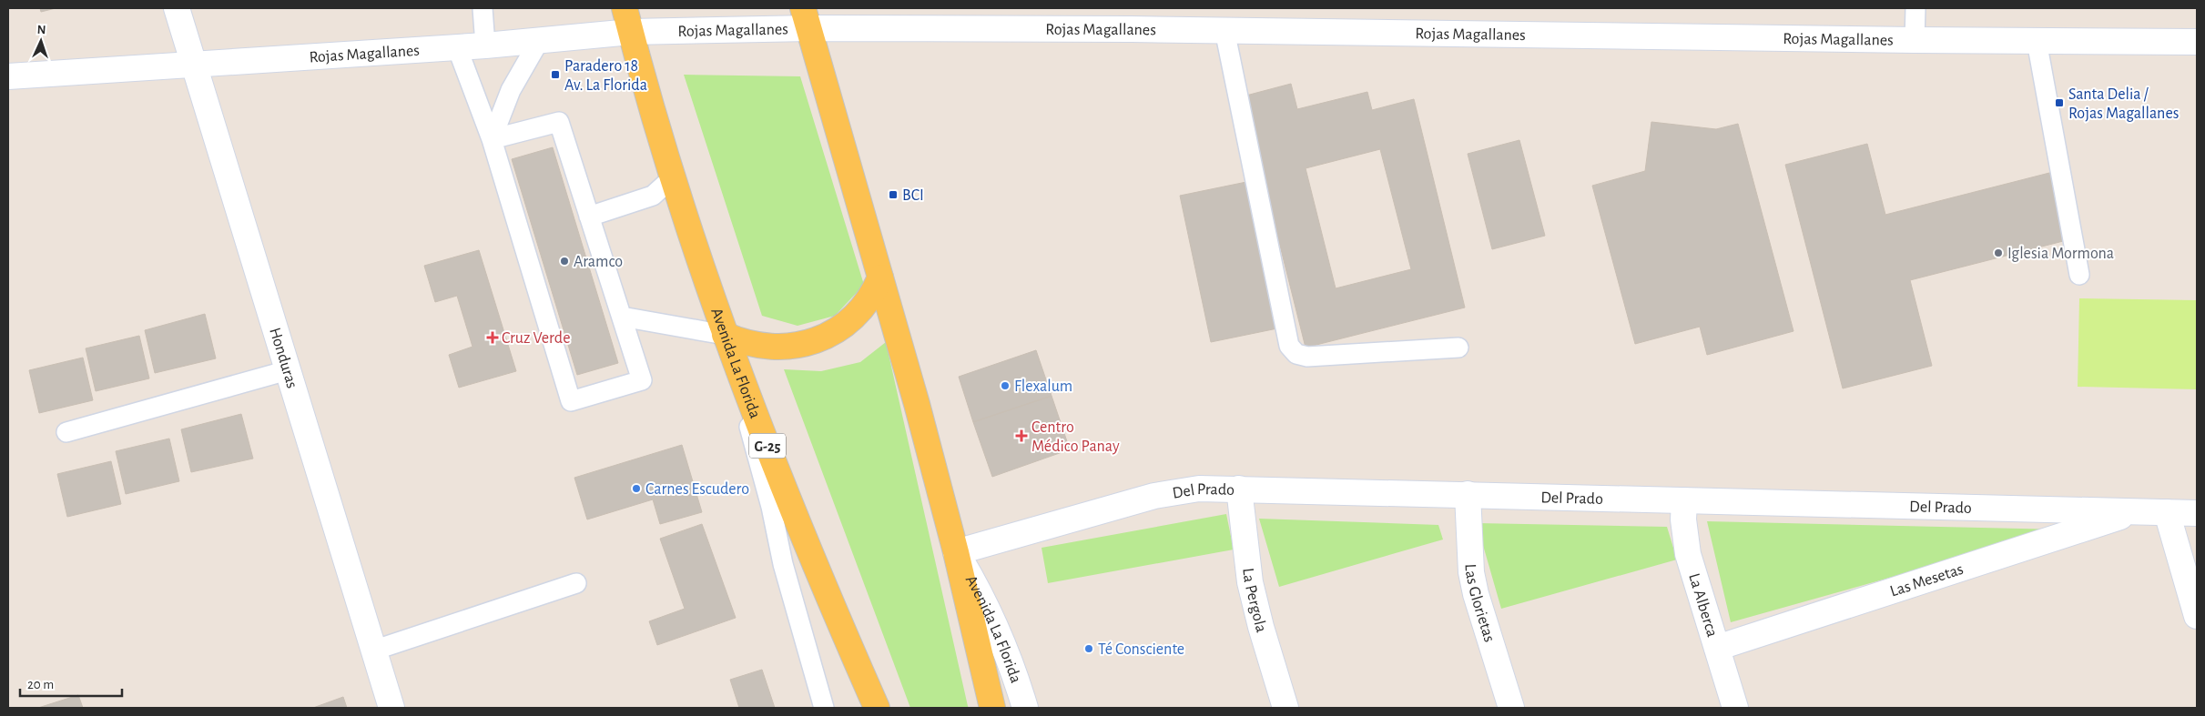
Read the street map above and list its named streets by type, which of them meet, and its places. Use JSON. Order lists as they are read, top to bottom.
{
  "streets": {
    "main road": ["Avenida La Florida", "G-25"],
    "street": [
      "Rojas Magallanes",
      "Honduras",
      "Del Prado",
      "Las Mesetas",
      "La Pergola",
      "Las Glorietas",
      "La Alberca"
    ]
  },
  "crossings": [
    ["Rojas Magallanes", "Honduras"],
    ["Rojas Magallanes", "Avenida La Florida"],
    ["Avenida La Florida", "Del Prado"],
    ["Del Prado", "Las Mesetas"],
    ["Del Prado", "La Pergola"],
    ["Del Prado", "Las Glorietas"],
    ["Del Prado", "La Alberca"],
    ["Las Mesetas", "La Alberca"]
  ],
  "places": {
    "transit": ["Paradero 18 Av. La Florida", "Santa Delia / Rojas Magallanes", "BCI"],
    "other": [
      "Iglesia Mormona",
      "Aramco",
      "Flexalum",
      "Carnes Escudero",
      "Té Consciente"
    ],
    "health": ["Cruz Verde", "Centro Médico Panay"]
  },
  "scale_bar": "20 m",
  "north": "top"
}
